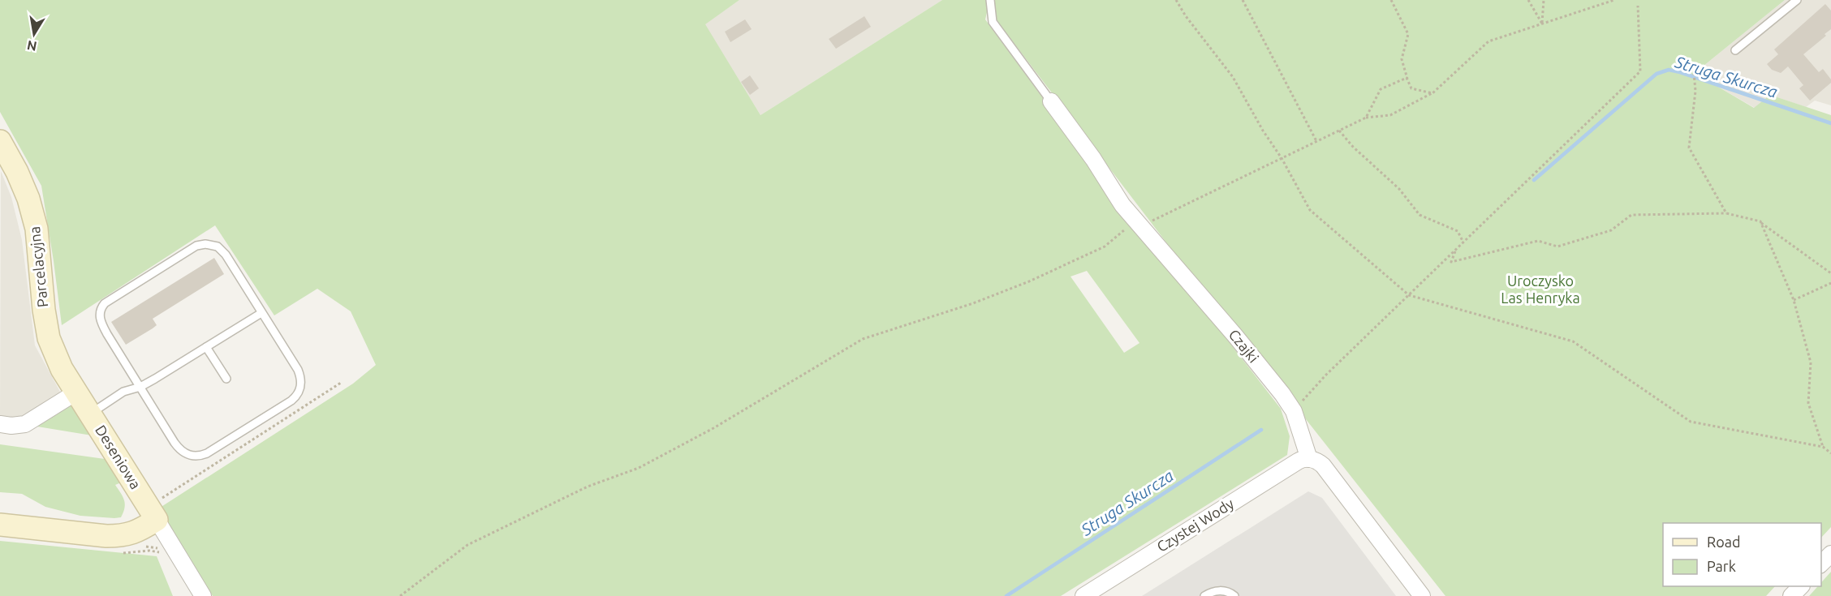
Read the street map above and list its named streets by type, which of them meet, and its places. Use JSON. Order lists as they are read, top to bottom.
{
  "streets": {
    "street": [
      "Parcelacyjna",
      "Czajki",
      "Deseniowa",
      "Czystej Wody"
    ]
  },
  "crossings": [
    ["Parcelacyjna", "Deseniowa"],
    ["Czajki", "Czystej Wody"]
  ],
  "water": ["Struga Skurcza"],
  "parks": ["Uroczysko Las Henryka"],
  "legend": ["Road", "Park"],
  "north": "bottom"
}
